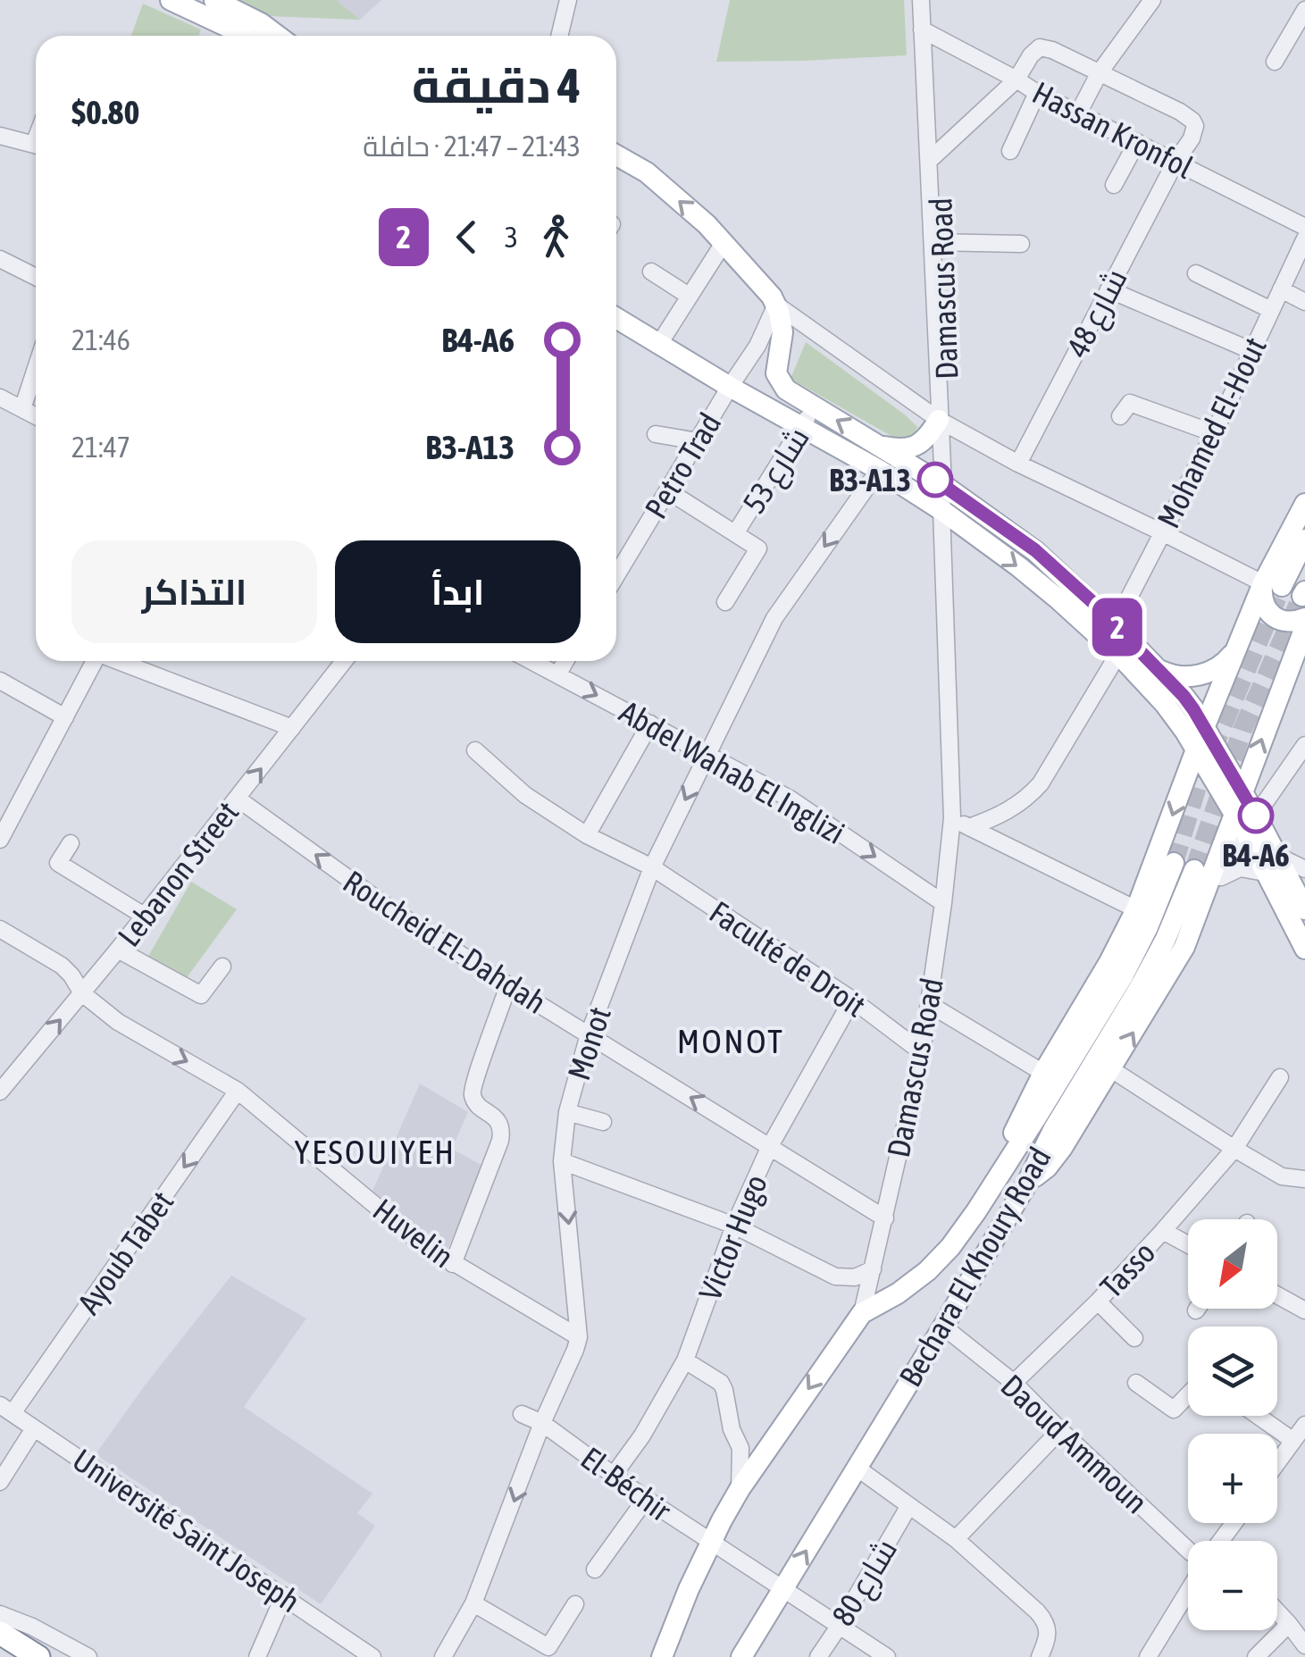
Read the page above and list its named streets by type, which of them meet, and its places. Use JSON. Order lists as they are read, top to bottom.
{
  "streets": {
    "main road": ["Damascus Road", "Bechara El Khoury Road"],
    "street": [
      "Hassan Kronfol",
      "شارع 48",
      "Mohamed El-Hout",
      "Petro Trad",
      "شارع 53",
      "Abdel Wahab El Inglizi",
      "Lebanon Street",
      "Roucheid El-Dahdah",
      "Faculté de Droit",
      "Monot",
      "Huvelin",
      "Victor Hugo",
      "Ayoub Tabet",
      "Tasso",
      "Daoud Ammoun",
      "El-Béchir",
      "Université Saint Joseph",
      "شارع 80"
    ]
  },
  "crossings": [
    ["Hassan Kronfol", "Damascus Road"],
    ["Hassan Kronfol", "شارع 48"],
    ["Damascus Road", "Abdel Wahab El Inglizi"],
    ["Damascus Road", "Roucheid El-Dahdah"],
    ["Damascus Road", "Faculté de Droit"],
    ["Damascus Road", "Bechara El Khoury Road"],
    ["Damascus Road", "El-Béchir"],
    ["Petro Trad", "شارع 53"],
    ["Abdel Wahab El Inglizi", "Monot"],
    ["Lebanon Street", "Roucheid El-Dahdah"],
    ["Lebanon Street", "Huvelin"],
    ["Roucheid El-Dahdah", "Monot"],
    ["Roucheid El-Dahdah", "Victor Hugo"],
    ["Faculté de Droit", "Monot"],
    ["Faculté de Droit", "Victor Hugo"],
    ["Monot", "Huvelin"],
    ["Monot", "El-Béchir"],
    ["Huvelin", "Ayoub Tabet"],
    ["Victor Hugo", "El-Béchir"],
    ["Ayoub Tabet", "Université Saint Joseph"],
    ["Bechara El Khoury Road", "Daoud Ammoun"],
    ["Bechara El Khoury Road", "El-Béchir"],
    ["Tasso", "Daoud Ammoun"],
    ["El-Béchir", "شارع 80"]
  ],
  "one_way": ["Abdel Wahab El Inglizi", "Lebanon Street", "Ayoub Tabet"],
  "districts": ["MONOT", "YESOUIYEH"],
  "places": ["B3-A13", "B4-A6"],
  "lines": ["bus line 2"],
  "north": "bottom left",
  "page": {
    "on_map": "2",
    "heading": ["4 دقيقة", "21:43 – 21:47 · حافلة", "$0.80"],
    "legs": ["3", "2"],
    "list": [
      {
        "name": "B4-A6",
        "value": "21:46"
      },
      {
        "name": "B3-A13",
        "value": "21:47"
      }
    ],
    "buttons": ["ابدأ", "التذاكر"],
    "map_buttons": ["+", "−"]
  }
}
